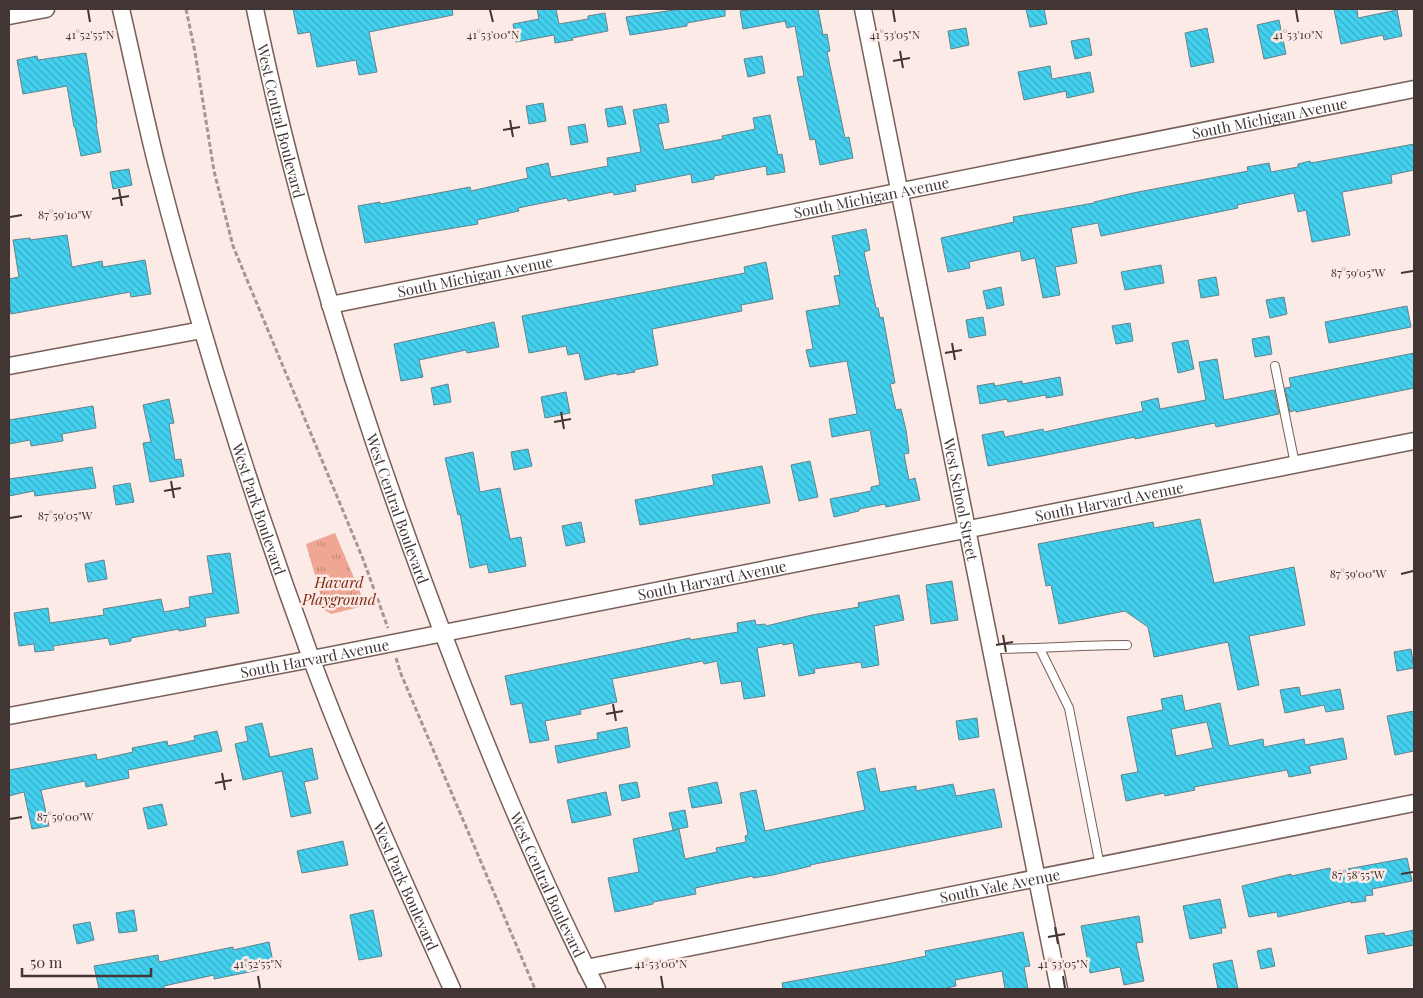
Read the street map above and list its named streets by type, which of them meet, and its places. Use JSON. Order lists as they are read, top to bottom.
{
  "streets": {
    "street": [
      "South Michigan Avenue",
      "West Central Boulevard",
      "West School Street",
      "South Harvard Avenue",
      "West Park Boulevard",
      "South Yale Avenue"
    ]
  },
  "crossings": [
    ["South Michigan Avenue", "West Central Boulevard"],
    ["South Michigan Avenue", "West School Street"],
    ["West Central Boulevard", "South Harvard Avenue"],
    ["West Central Boulevard", "South Yale Avenue"],
    ["West School Street", "South Harvard Avenue"],
    ["West School Street", "South Yale Avenue"],
    ["South Harvard Avenue", "West Park Boulevard"]
  ],
  "parks": ["Havard Playground"],
  "scale_bar": "50 m",
  "coordinates": [
    "41°52'55\"N",
    "41°53'00\"N",
    "41°53'05\"N",
    "41°53'10\"N",
    "87°59'10\"W",
    "87°59'05\"W",
    "87°59'00\"W",
    "87°58'55\"W"
  ]
}
